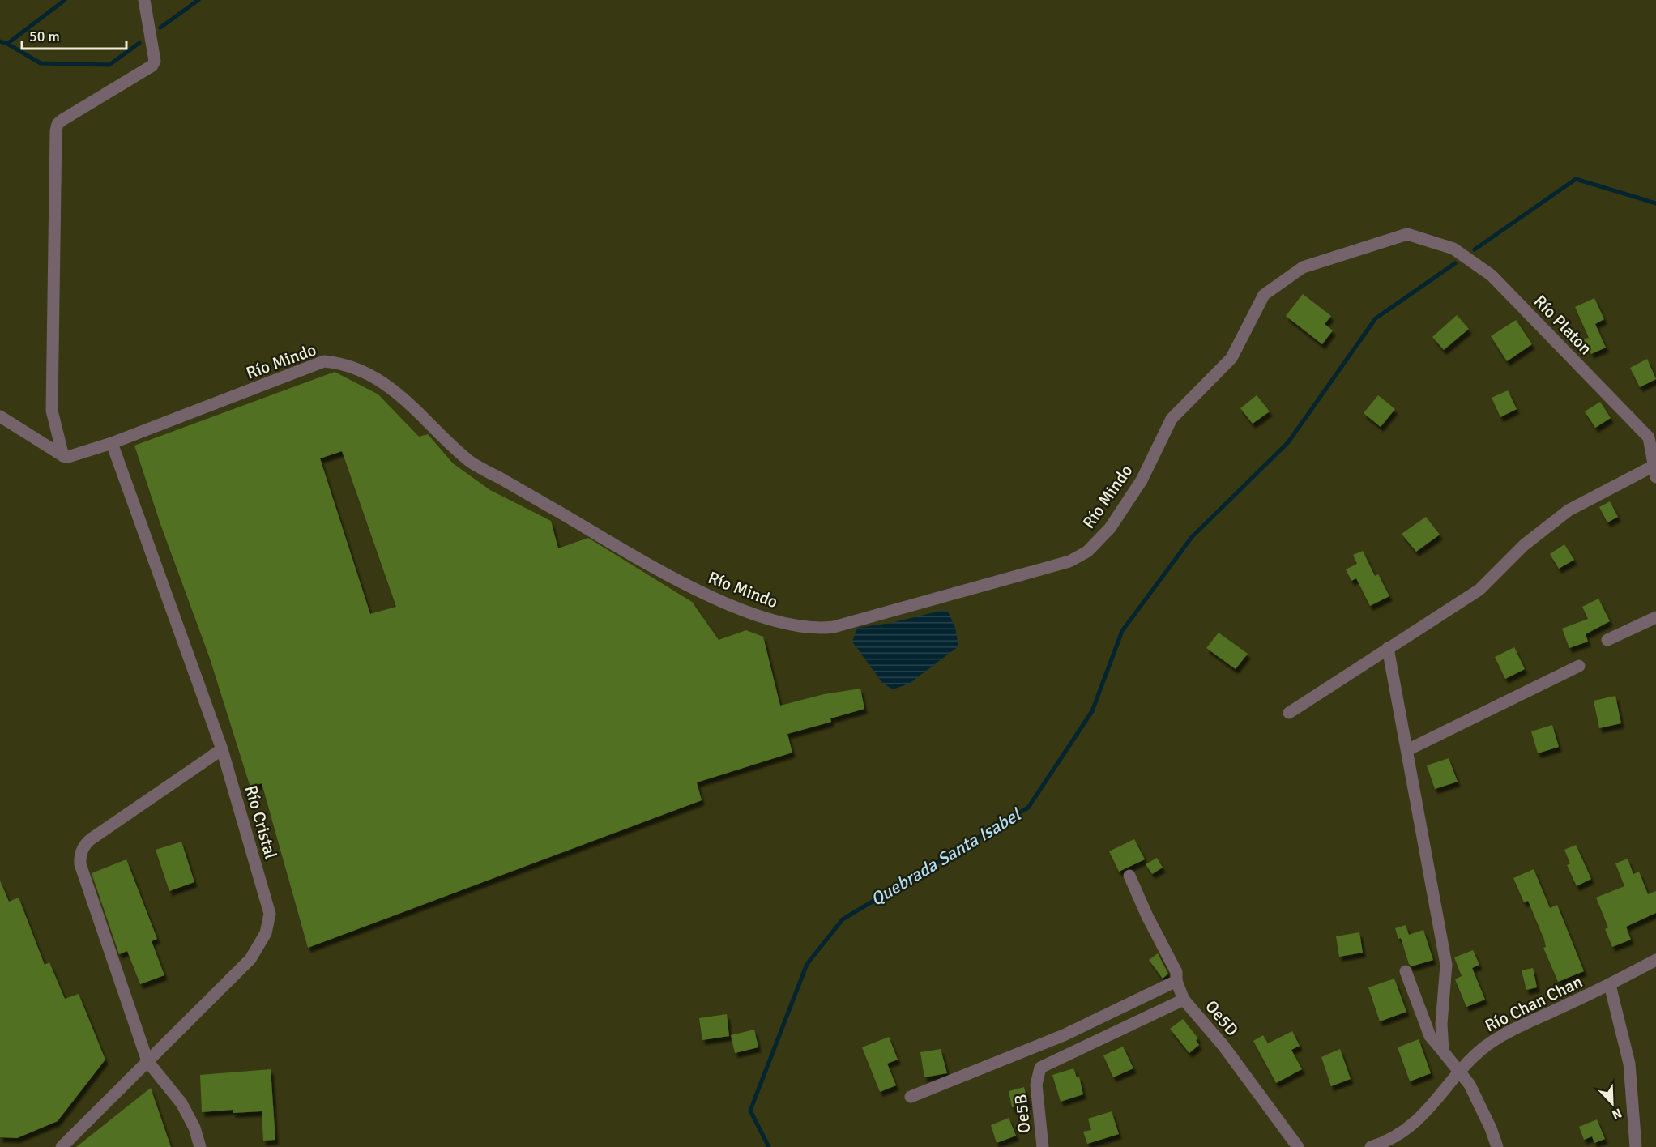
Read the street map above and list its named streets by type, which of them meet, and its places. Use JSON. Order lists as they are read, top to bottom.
{
  "streets": {
    "street": [
      "Río Platon",
      "Río Mindo",
      "Río Cristal",
      "Río Chan Chan",
      "Oe5D",
      "Oe5B"
    ]
  },
  "crossings": [
    ["Río Platon", "Río Mindo"],
    ["Río Mindo", "Río Cristal"],
    ["Oe5D", "Oe5B"]
  ],
  "water": ["Quebrada Santa Isabel"],
  "scale_bar": "50 m",
  "north": "bottom right"
}
